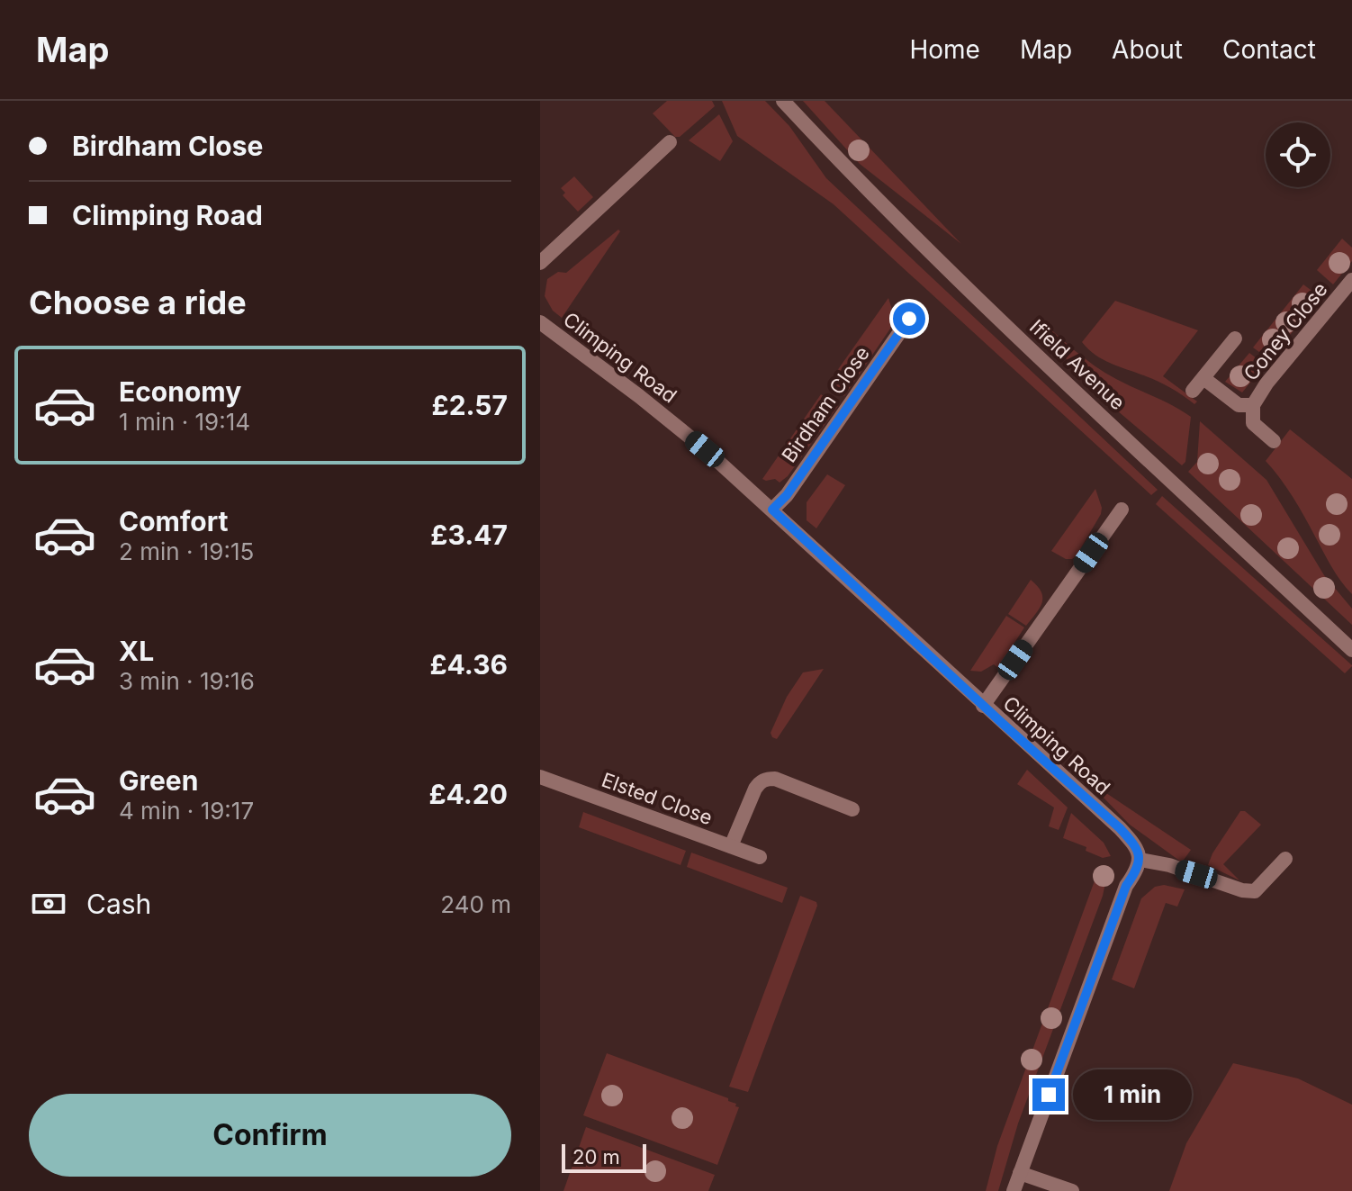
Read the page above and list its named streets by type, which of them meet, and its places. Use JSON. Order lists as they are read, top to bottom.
{
  "streets": {
    "street": [
      "Coney Close",
      "Climping Road",
      "Ifield Avenue",
      "Birdham Close",
      "Elsted Close"
    ]
  },
  "crossings": [
    ["Climping Road", "Birdham Close"]
  ],
  "scale_bar": "20 m",
  "page": {
    "header": "Map",
    "nav": [
      "Home",
      "Map",
      "About",
      "Contact"
    ],
    "banner": ["Birdham Close", "Climping Road"],
    "heading": "Choose a ride",
    "list": [
      {
        "name": "Economy",
        "note": "1 min · 19:14",
        "value": "£2.57"
      },
      {
        "name": "Comfort",
        "note": "2 min · 19:15",
        "value": "£3.47"
      },
      {
        "name": "XL",
        "note": "3 min · 19:16",
        "value": "£4.36"
      },
      {
        "name": "Green",
        "note": "4 min · 19:17",
        "value": "£4.20"
      }
    ],
    "pay": ["Cash", "240 m"],
    "bubble": "1 min",
    "buttons": "Confirm",
    "scale": "20 m"
  }
}
